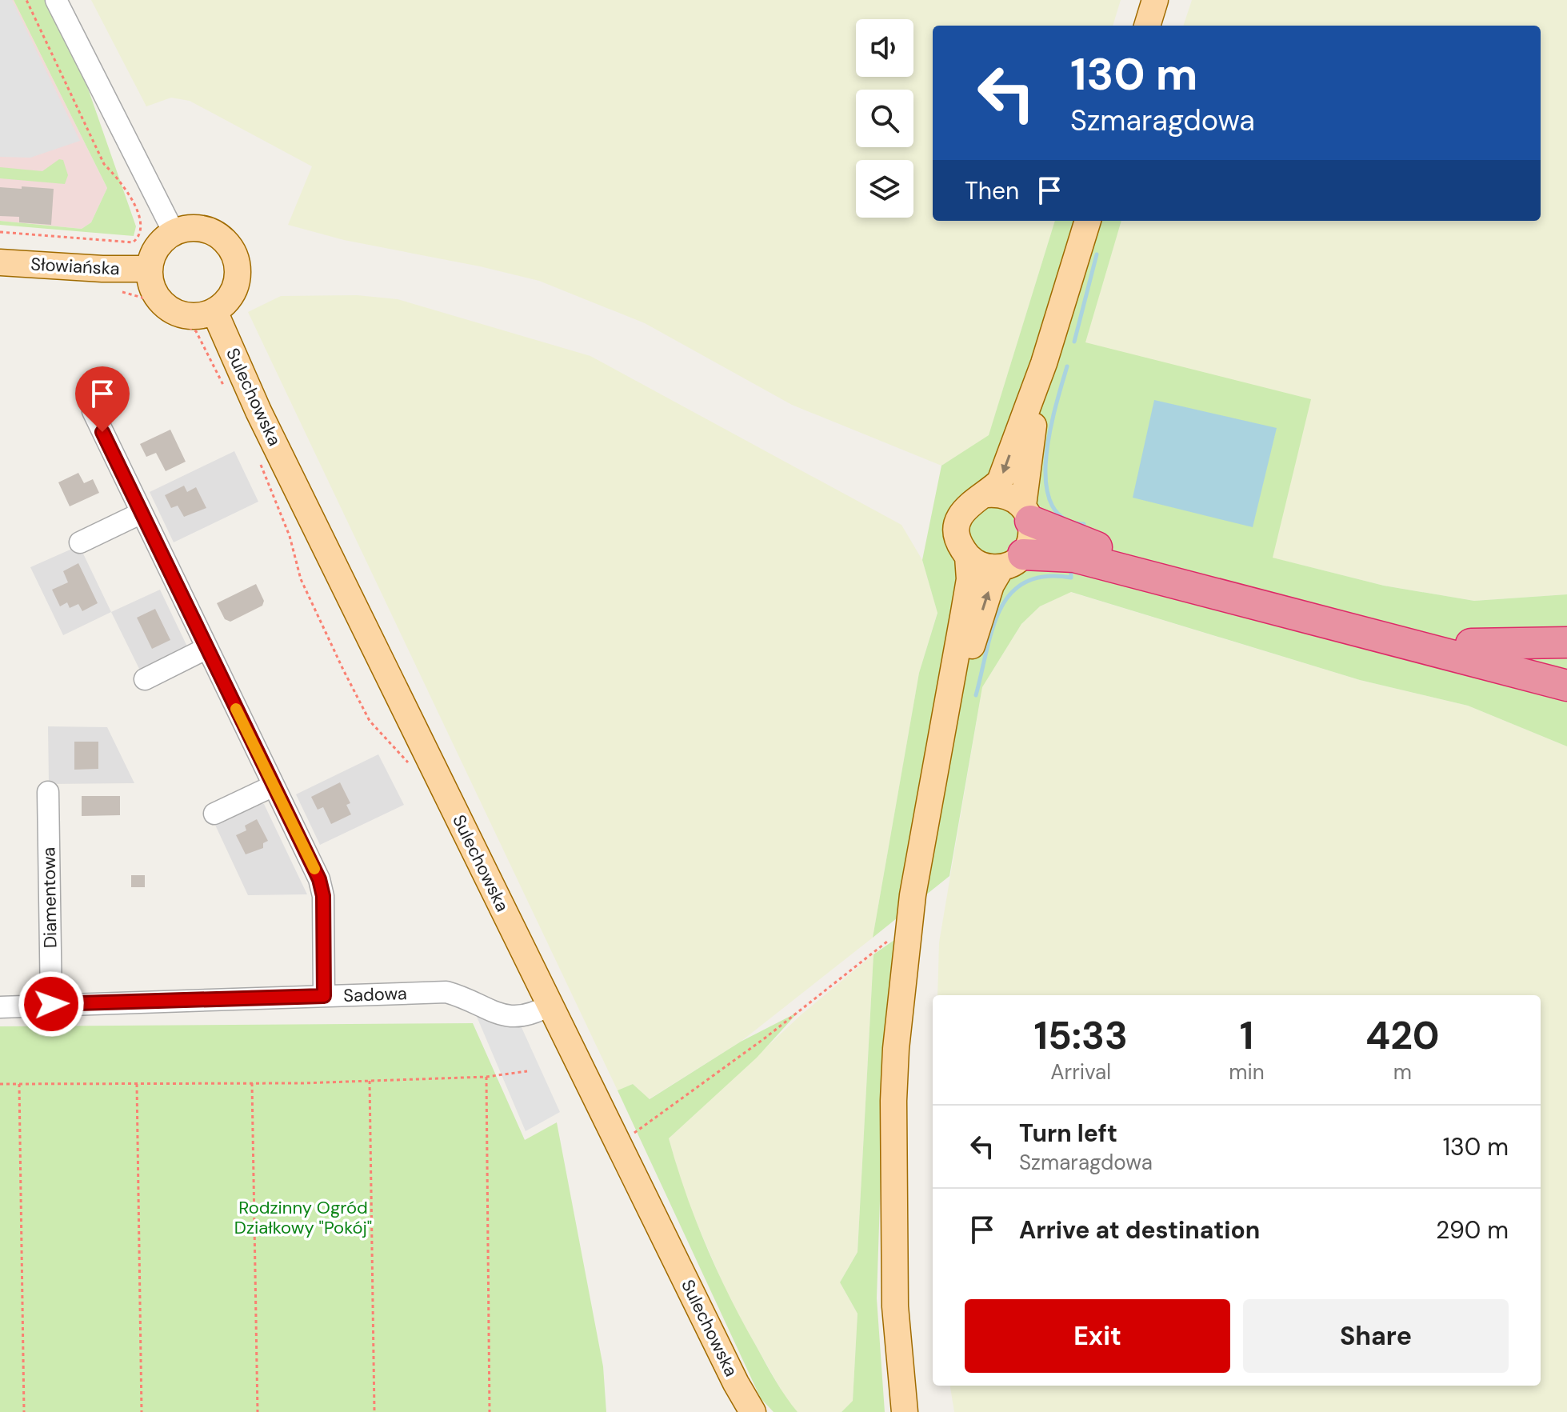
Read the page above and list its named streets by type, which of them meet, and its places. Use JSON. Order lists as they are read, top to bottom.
{
  "streets": {
    "main road": ["Słowiańska", "Sulechowska"],
    "street": ["Diamentowa", "Sadowa"]
  },
  "crossings": [
    ["Słowiańska", "Sulechowska"],
    ["Sulechowska", "Sadowa"],
    ["Diamentowa", "Sadowa"]
  ],
  "parks": ["Rodzinny Ogród Działkowy \"Pokój\""],
  "page": {
    "turn": ["130 m", "Szmaragdowa"],
    "then": "Then",
    "eta": [
      "15:33",
      "Arrival",
      "1",
      "min",
      "420",
      "m"
    ],
    "list": [
      {
        "name": "Turn left",
        "note": "Szmaragdowa",
        "value": "130 m"
      },
      {
        "name": "Arrive at destination",
        "value": "290 m"
      }
    ],
    "buttons": ["Exit", "Share"]
  }
}
